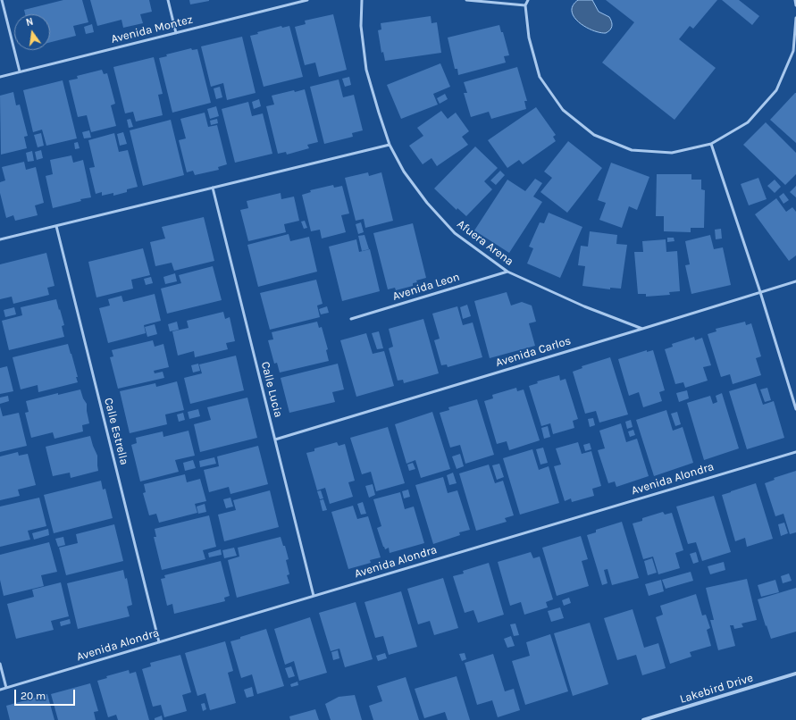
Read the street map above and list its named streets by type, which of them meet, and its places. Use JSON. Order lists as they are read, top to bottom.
{
  "streets": {
    "street": ["Lakebird Drive"],
    "lane": [
      "Avenida Montez",
      "Afuera Arena",
      "Avenida Leon",
      "Avenida Carlos",
      "Calle Lucia",
      "Calle Estrella",
      "Avenida Alondra"
    ]
  },
  "crossings": [
    ["Afuera Arena", "Avenida Leon"],
    ["Afuera Arena", "Avenida Carlos"],
    ["Avenida Carlos", "Calle Lucia"],
    ["Calle Lucia", "Avenida Alondra"],
    ["Calle Estrella", "Avenida Alondra"]
  ],
  "scale_bar": "20 m",
  "north": "top"
}
